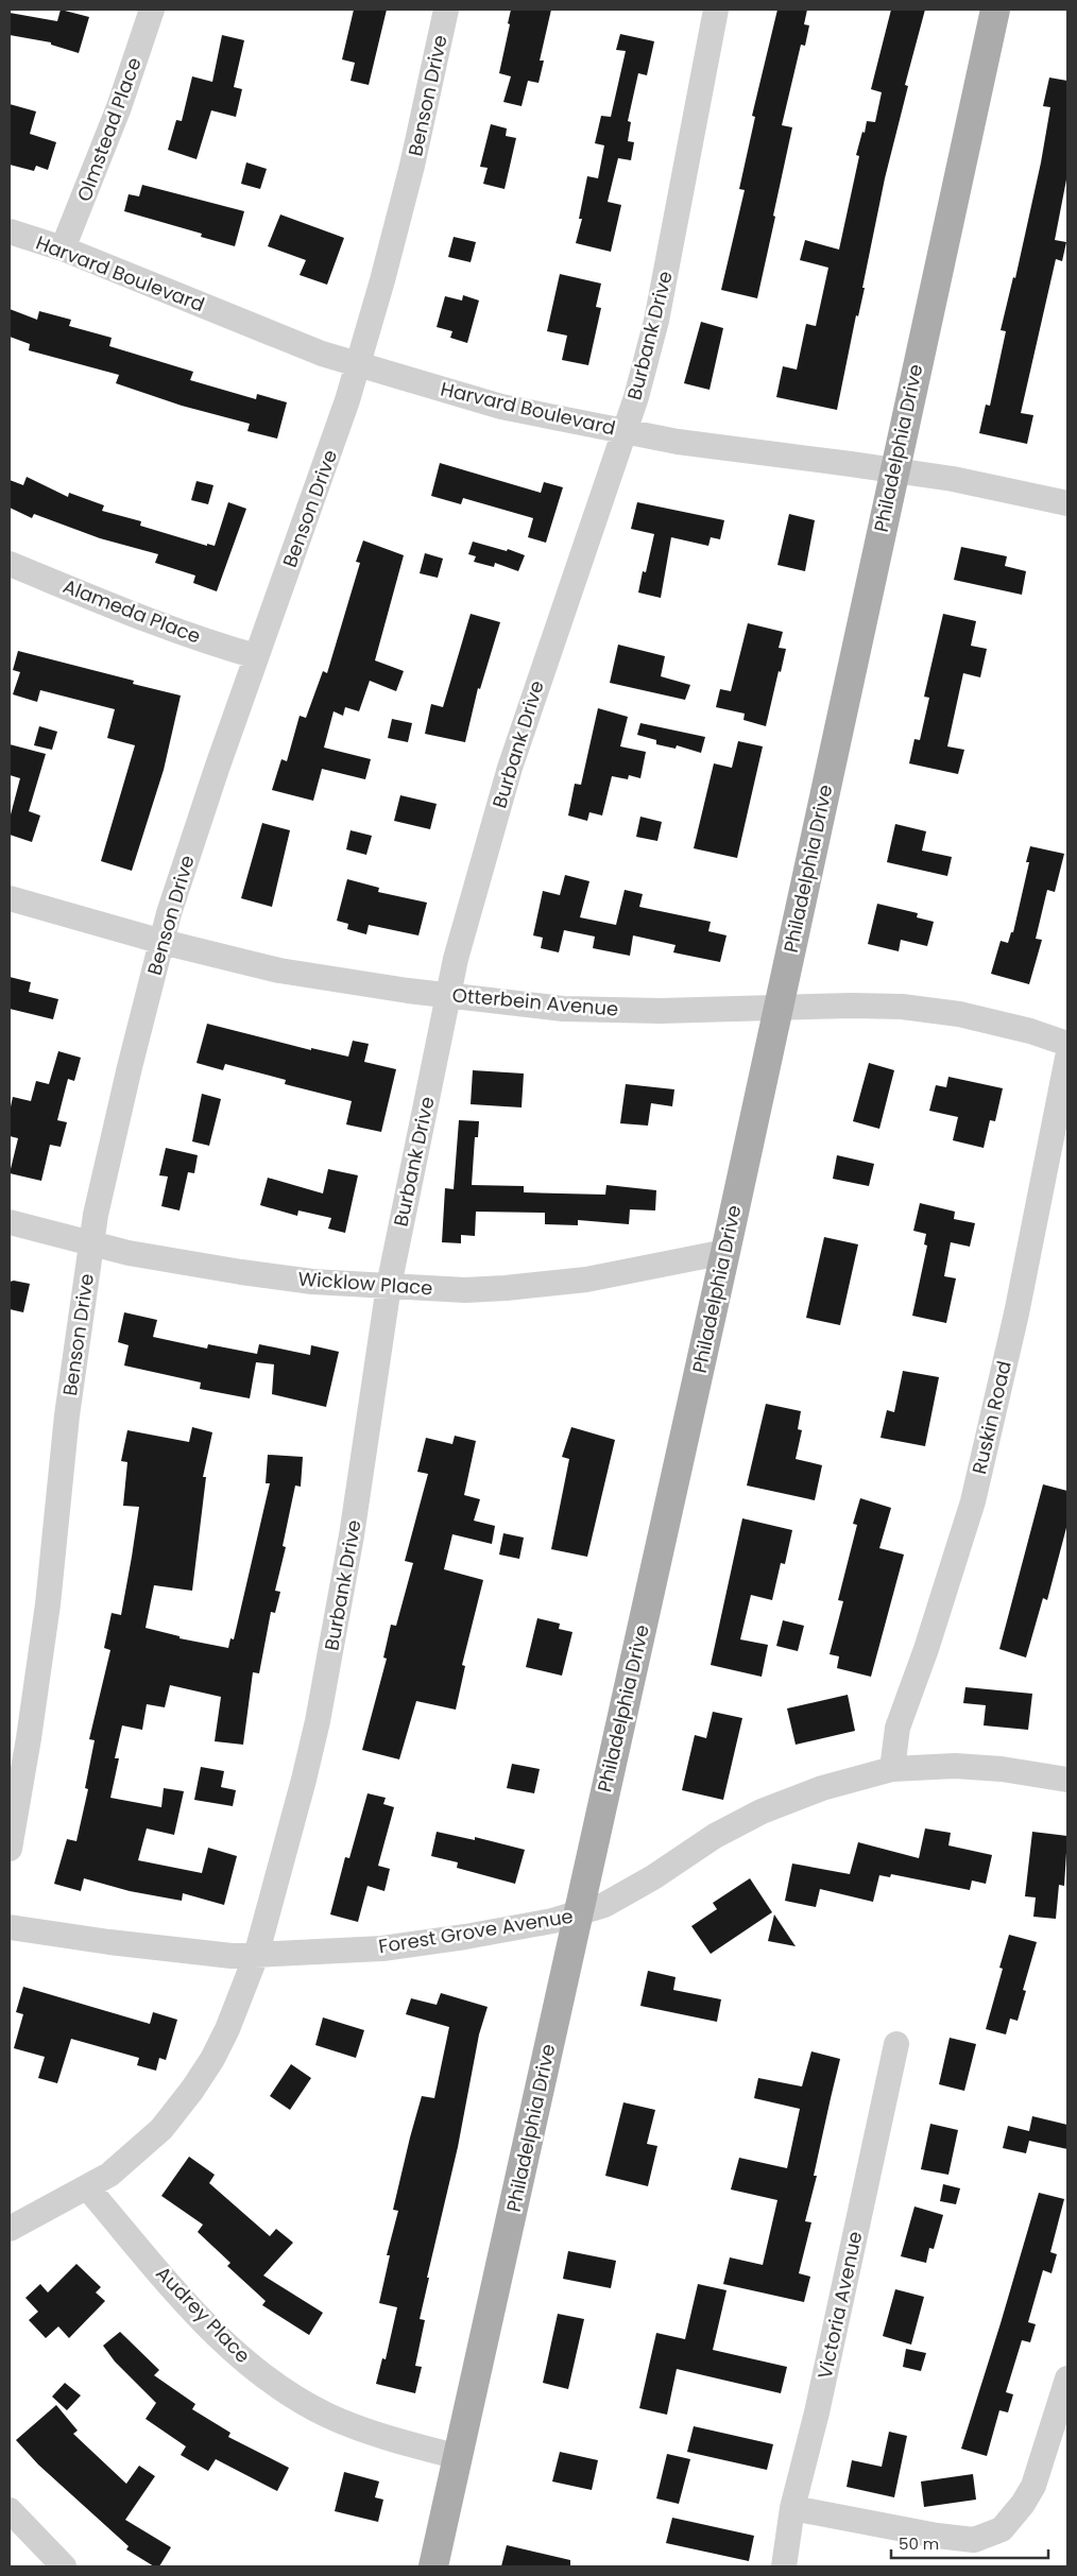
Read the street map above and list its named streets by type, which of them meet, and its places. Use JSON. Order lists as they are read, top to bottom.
{
  "streets": {
    "main road": ["Philadelphia Drive"],
    "street": [
      "Benson Drive",
      "Olmstead Place",
      "Harvard Boulevard",
      "Burbank Drive",
      "Alameda Place",
      "Otterbein Avenue",
      "Wicklow Place",
      "Ruskin Road",
      "Forest Grove Avenue",
      "Victoria Avenue",
      "Audrey Place"
    ]
  },
  "crossings": [
    ["Benson Drive", "Harvard Boulevard"],
    ["Benson Drive", "Alameda Place"],
    ["Benson Drive", "Otterbein Avenue"],
    ["Benson Drive", "Wicklow Place"],
    ["Olmstead Place", "Harvard Boulevard"],
    ["Harvard Boulevard", "Burbank Drive"],
    ["Harvard Boulevard", "Philadelphia Drive"],
    ["Burbank Drive", "Otterbein Avenue"],
    ["Burbank Drive", "Wicklow Place"],
    ["Burbank Drive", "Forest Grove Avenue"],
    ["Burbank Drive", "Audrey Place"],
    ["Philadelphia Drive", "Otterbein Avenue"],
    ["Philadelphia Drive", "Wicklow Place"],
    ["Philadelphia Drive", "Forest Grove Avenue"],
    ["Philadelphia Drive", "Audrey Place"],
    ["Ruskin Road", "Forest Grove Avenue"]
  ],
  "scale_bar": "50 m"
}
